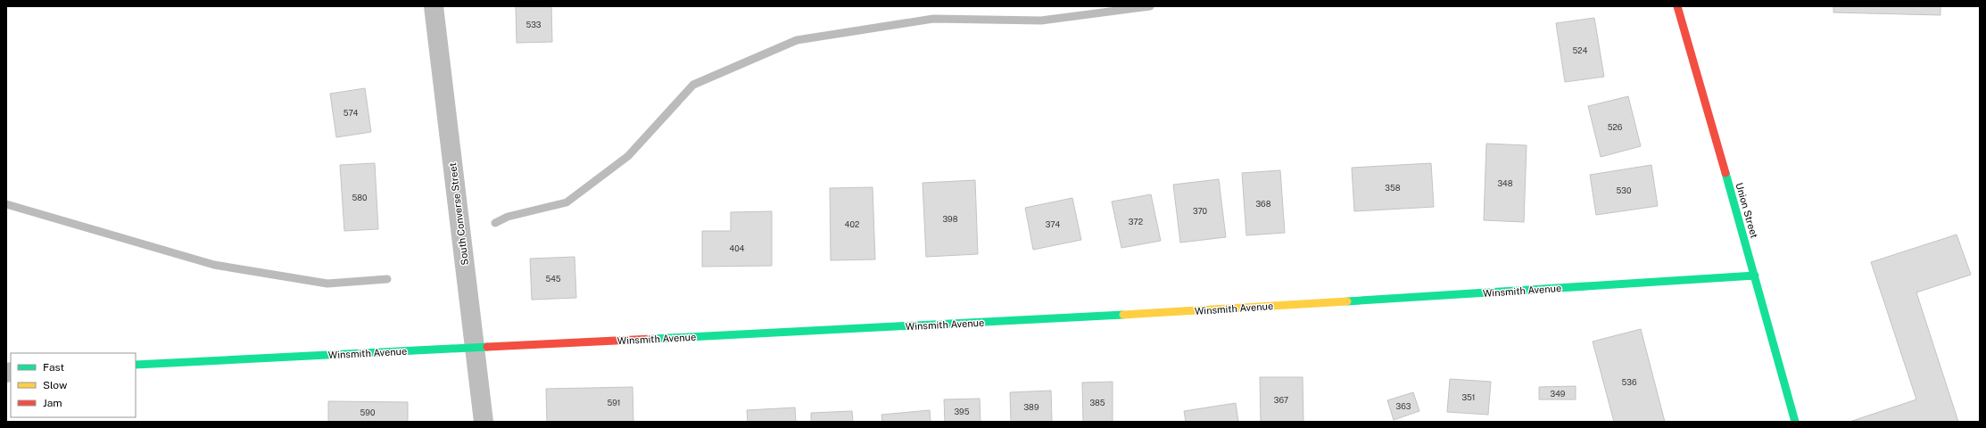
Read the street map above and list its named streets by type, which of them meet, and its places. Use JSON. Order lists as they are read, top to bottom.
{
  "streets": {
    "street": ["Union Street", "South Converse Street", "Winsmith Avenue"]
  },
  "crossings": [
    ["Union Street", "Winsmith Avenue"],
    ["South Converse Street", "Winsmith Avenue"]
  ],
  "house_numbers": [
    "533",
    "524",
    "574",
    "526",
    "348",
    "358",
    "530",
    "580",
    "368",
    "370",
    "398",
    "372",
    "402",
    "374",
    "404",
    "545",
    "536",
    "349",
    "351",
    "367",
    "591",
    "385",
    "363",
    "389",
    "395",
    "590"
  ],
  "legend": ["Fast", "Slow", "Jam"]
}
